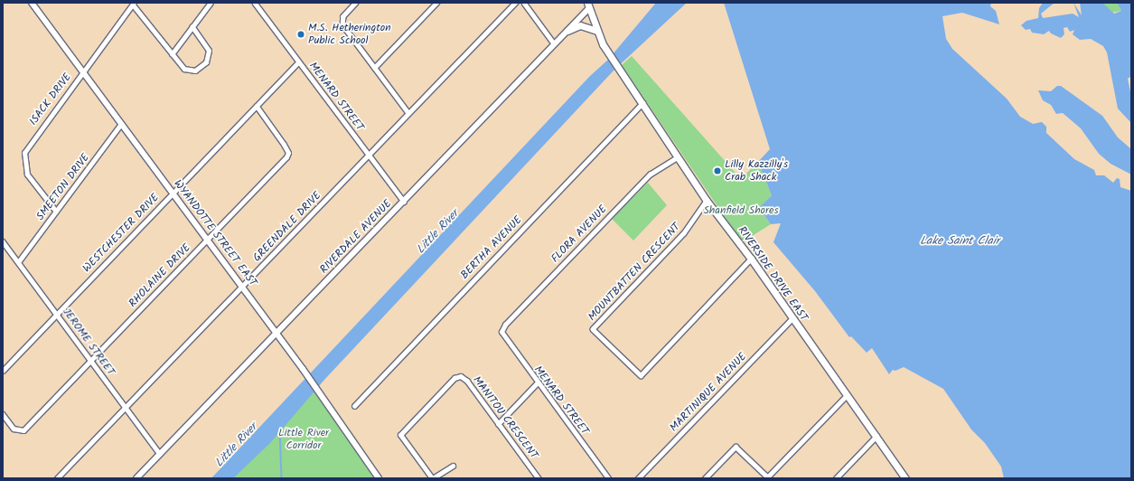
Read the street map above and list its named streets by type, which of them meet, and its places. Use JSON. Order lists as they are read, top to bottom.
{
  "streets": {
    "main road": ["RIVERSIDE DRIVE EAST"],
    "street": [
      "MENARD STREET",
      "ISACK DRIVE",
      "SMEETON DRIVE",
      "GREENDALE DRIVE",
      "WESTCHESTER DRIVE",
      "WYANDOTTE STREET EAST",
      "FLORA AVENUE",
      "RIVERDALE AVENUE",
      "BERTHA AVENUE",
      "MOUNTBATTEN CRESCENT",
      "RHOLAINE DRIVE",
      "JEROME STREET",
      "MARTINIQUE AVENUE",
      "MANITOU CRESCENT"
    ]
  },
  "crossings": [
    ["MENARD STREET", "GREENDALE DRIVE"],
    ["MENARD STREET", "WESTCHESTER DRIVE"],
    ["MENARD STREET", "FLORA AVENUE"],
    ["MENARD STREET", "RIVERDALE AVENUE"],
    ["ISACK DRIVE", "SMEETON DRIVE"],
    ["ISACK DRIVE", "WYANDOTTE STREET EAST"],
    ["SMEETON DRIVE", "WYANDOTTE STREET EAST"],
    ["SMEETON DRIVE", "JEROME STREET"],
    ["GREENDALE DRIVE", "WYANDOTTE STREET EAST"],
    ["GREENDALE DRIVE", "JEROME STREET"],
    ["WESTCHESTER DRIVE", "WYANDOTTE STREET EAST"],
    ["WESTCHESTER DRIVE", "RHOLAINE DRIVE"],
    ["WESTCHESTER DRIVE", "JEROME STREET"],
    ["WYANDOTTE STREET EAST", "RIVERDALE AVENUE"],
    ["WYANDOTTE STREET EAST", "RHOLAINE DRIVE"],
    ["FLORA AVENUE", "RIVERSIDE DRIVE EAST"],
    ["RIVERDALE AVENUE", "RIVERSIDE DRIVE EAST"],
    ["RIVERDALE AVENUE", "JEROME STREET"],
    ["BERTHA AVENUE", "RIVERSIDE DRIVE EAST"],
    ["MOUNTBATTEN CRESCENT", "RIVERSIDE DRIVE EAST"],
    ["RIVERSIDE DRIVE EAST", "MARTINIQUE AVENUE"],
    ["RHOLAINE DRIVE", "JEROME STREET"]
  ],
  "water": ["Little River", "Lake Saint Clair"],
  "parks": ["Shanfield Shores", "Little River Corridor"],
  "places": ["M.S. Hetherington Public School", "Lilly Kazzilly's Crab Shack"]
}
